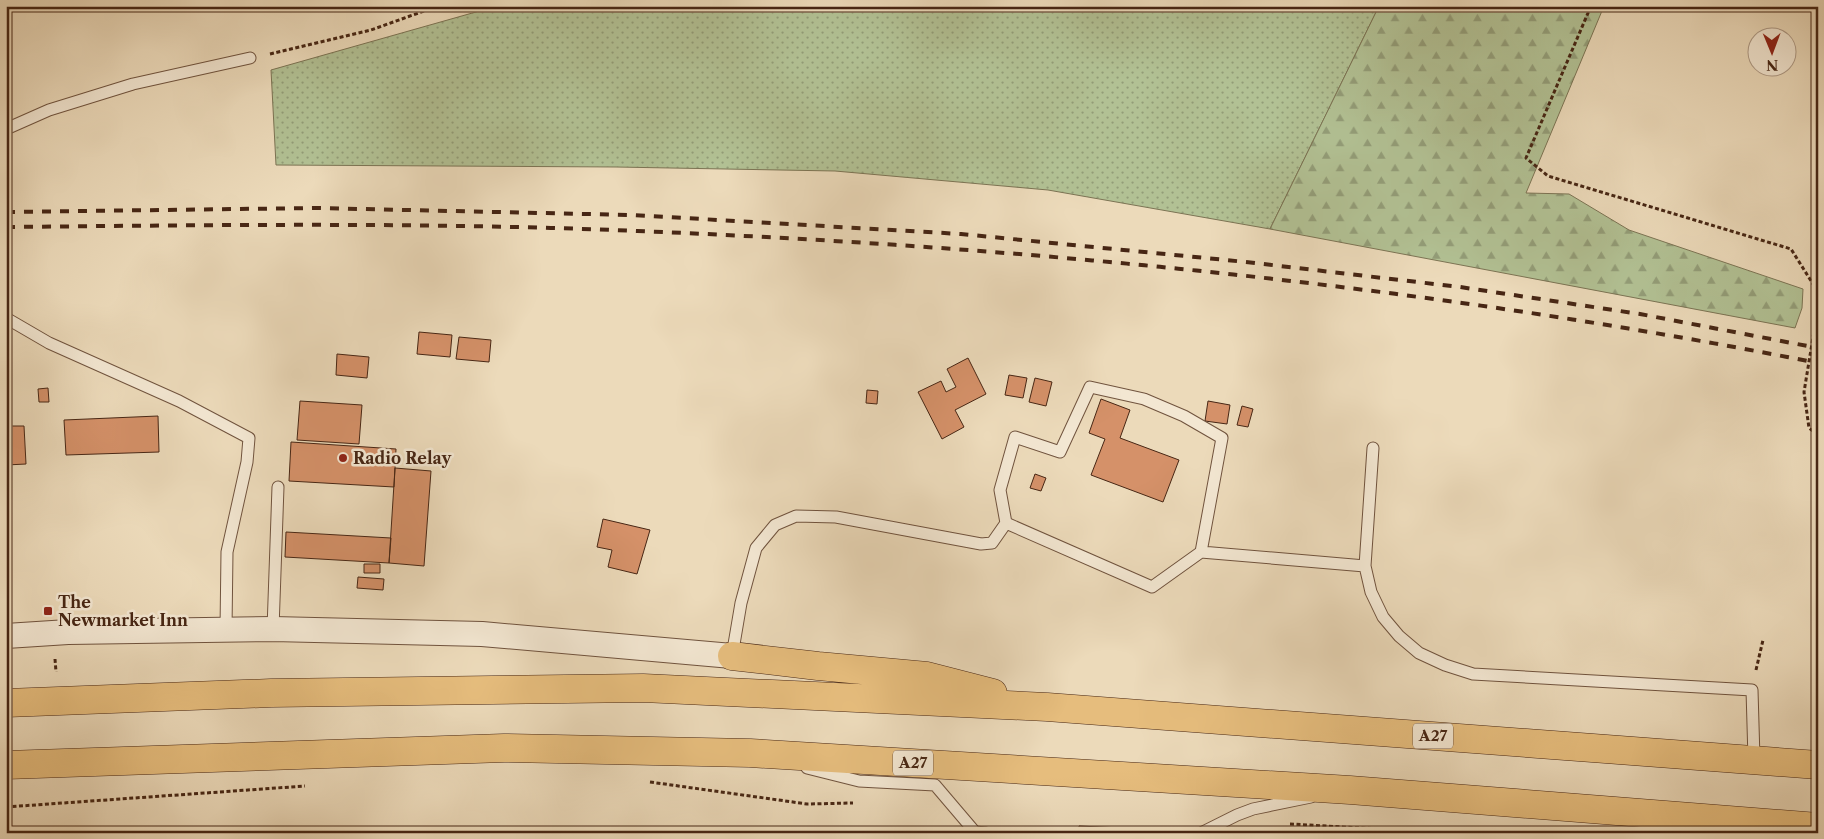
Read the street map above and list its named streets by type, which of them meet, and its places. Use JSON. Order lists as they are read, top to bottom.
{
  "streets": {
    "highway": ["A27"]
  },
  "places": {
    "other": ["Radio Relay"],
    "transit": ["The Newmarket Inn"]
  },
  "north": "bottom"
}
